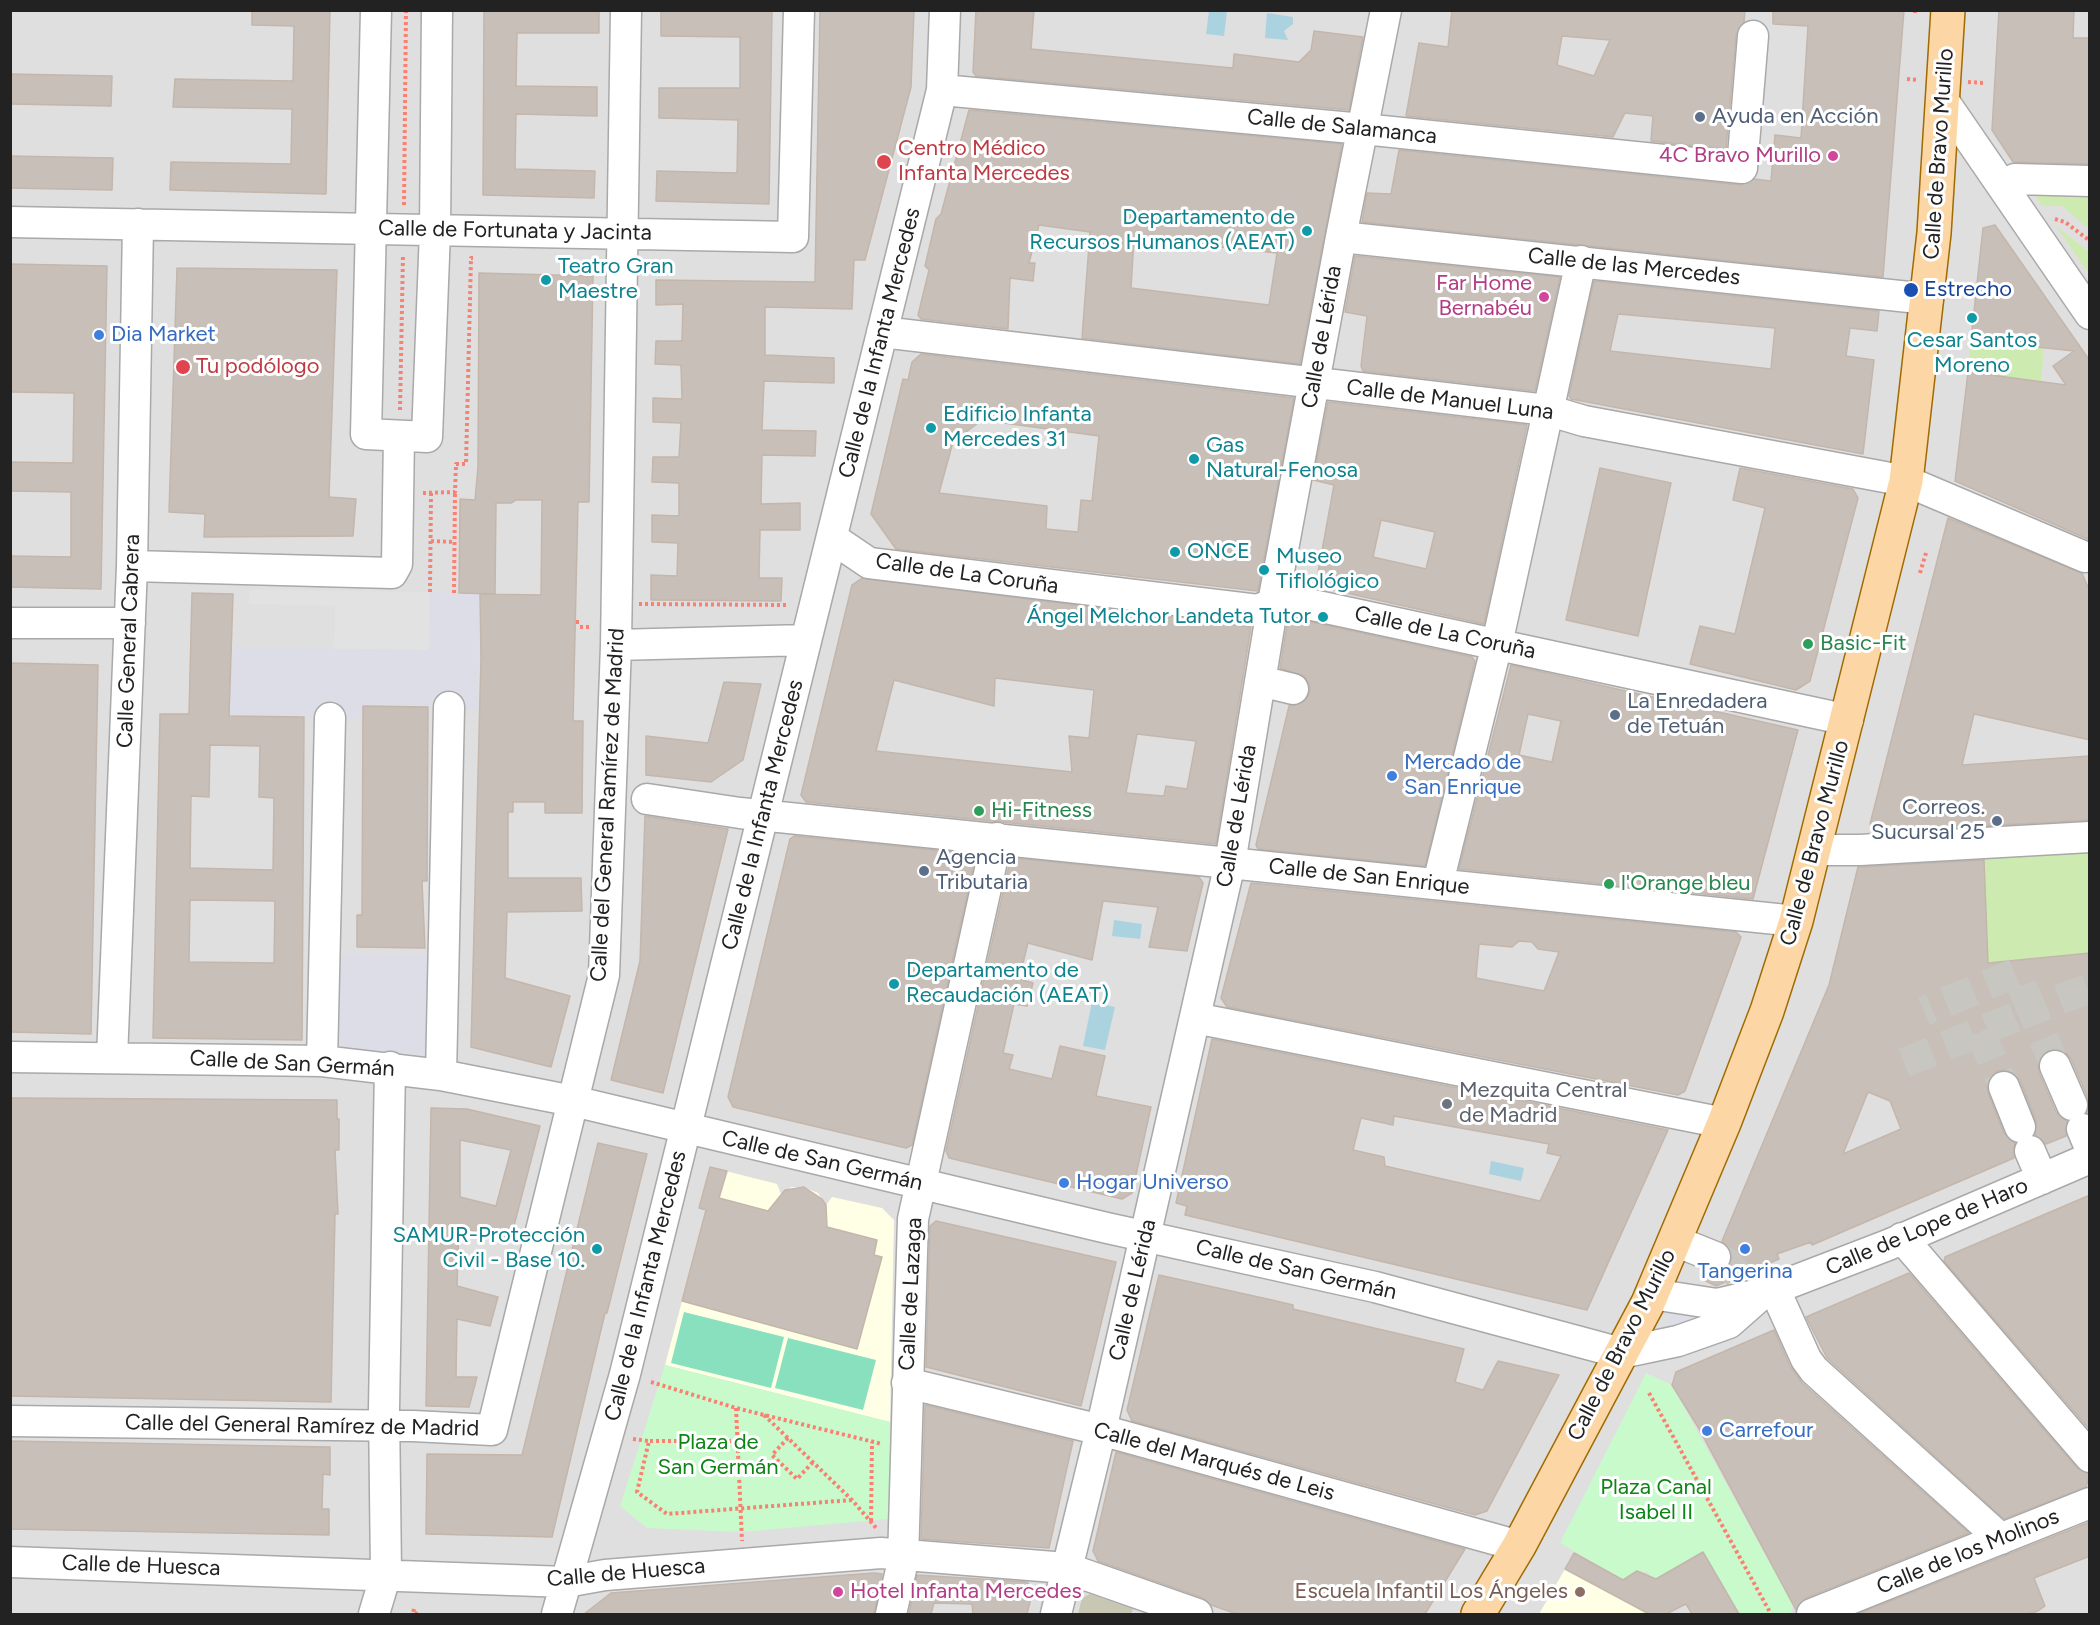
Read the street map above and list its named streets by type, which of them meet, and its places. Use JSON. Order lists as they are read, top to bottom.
{
  "streets": {
    "main road": ["Calle de Bravo Murillo"],
    "street": [
      "Calle de Salamanca",
      "Calle de Fortunata y Jacinta",
      "Calle de las Mercedes",
      "Calle de Lérida",
      "Calle de la Infanta Mercedes",
      "Calle de Manuel Luna",
      "Calle de La Coruña",
      "Calle General Cabrera",
      "Calle del General Ramírez de Madrid",
      "Calle de San Enrique",
      "Calle de San Germán",
      "Calle de Lope de Haro",
      "Calle de Lazaga",
      "Calle del Marqués de Leis",
      "Calle de los Molinos",
      "Calle de Huesca"
    ]
  },
  "crossings": [
    ["Calle de Salamanca", "Calle de Lérida"],
    ["Calle de Salamanca", "Calle de la Infanta Mercedes"],
    ["Calle de Bravo Murillo", "Calle de las Mercedes"],
    ["Calle de Bravo Murillo", "Calle de Manuel Luna"],
    ["Calle de Bravo Murillo", "Calle de La Coruña"],
    ["Calle de Bravo Murillo", "Calle de San Enrique"],
    ["Calle de Bravo Murillo", "Calle de San Germán"],
    ["Calle de Bravo Murillo", "Calle de Lope de Haro"],
    ["Calle de Bravo Murillo", "Calle del Marqués de Leis"],
    ["Calle de Fortunata y Jacinta", "Calle General Cabrera"],
    ["Calle de Fortunata y Jacinta", "Calle del General Ramírez de Madrid"],
    ["Calle de las Mercedes", "Calle de Lérida"],
    ["Calle de Lérida", "Calle de Manuel Luna"],
    ["Calle de Lérida", "Calle de La Coruña"],
    ["Calle de Lérida", "Calle de San Enrique"],
    ["Calle de Lérida", "Calle de San Germán"],
    ["Calle de Lérida", "Calle del Marqués de Leis"],
    ["Calle de Lérida", "Calle de Huesca"],
    ["Calle de la Infanta Mercedes", "Calle de Manuel Luna"],
    ["Calle de la Infanta Mercedes", "Calle de La Coruña"],
    ["Calle de la Infanta Mercedes", "Calle de San Enrique"],
    ["Calle de la Infanta Mercedes", "Calle de San Germán"],
    ["Calle de la Infanta Mercedes", "Calle de Huesca"],
    ["Calle General Cabrera", "Calle de San Germán"],
    ["Calle del General Ramírez de Madrid", "Calle de San Germán"],
    ["Calle de San Enrique", "Calle de Lazaga"],
    ["Calle de San Germán", "Calle de Lope de Haro"],
    ["Calle de San Germán", "Calle de Lazaga"],
    ["Calle de Lazaga", "Calle del Marqués de Leis"],
    ["Calle de Lazaga", "Calle de Huesca"]
  ],
  "parks": ["Plaza de San Germán", "Plaza Canal Isabel II"],
  "places": [
    "Ayuda en Acción",
    "4C Bravo Murillo",
    "Centro Médico Infanta Mercedes",
    "Departamento de Recursos Humanos (AEAT)",
    "Teatro Gran Maestre",
    "Estrecho",
    "Far Home Bernabéu",
    "Cesar Santos Moreno",
    "Dia Market",
    "Tu podólogo",
    "Edificio Infanta Mercedes 31",
    "Gas Natural-Fenosa",
    "ONCE",
    "Museo Tiflológico",
    "Ángel Melchor Landeta Tutor",
    "Basic-Fit",
    "La Enredadera de Tetuán",
    "Mercado de San Enrique",
    "Hi-Fitness",
    "Correos. Sucursal 25",
    "Agencia Tributaria",
    "l'Orange bleu",
    "Departamento de Recaudación (AEAT)",
    "Mezquita Central de Madrid",
    "Hogar Universo",
    "SAMUR-Protección Civil - Base 10.",
    "Tangerina",
    "Carrefour",
    "Hotel Infanta Mercedes",
    "Escuela Infantil Los Ángeles"
  ]
}
